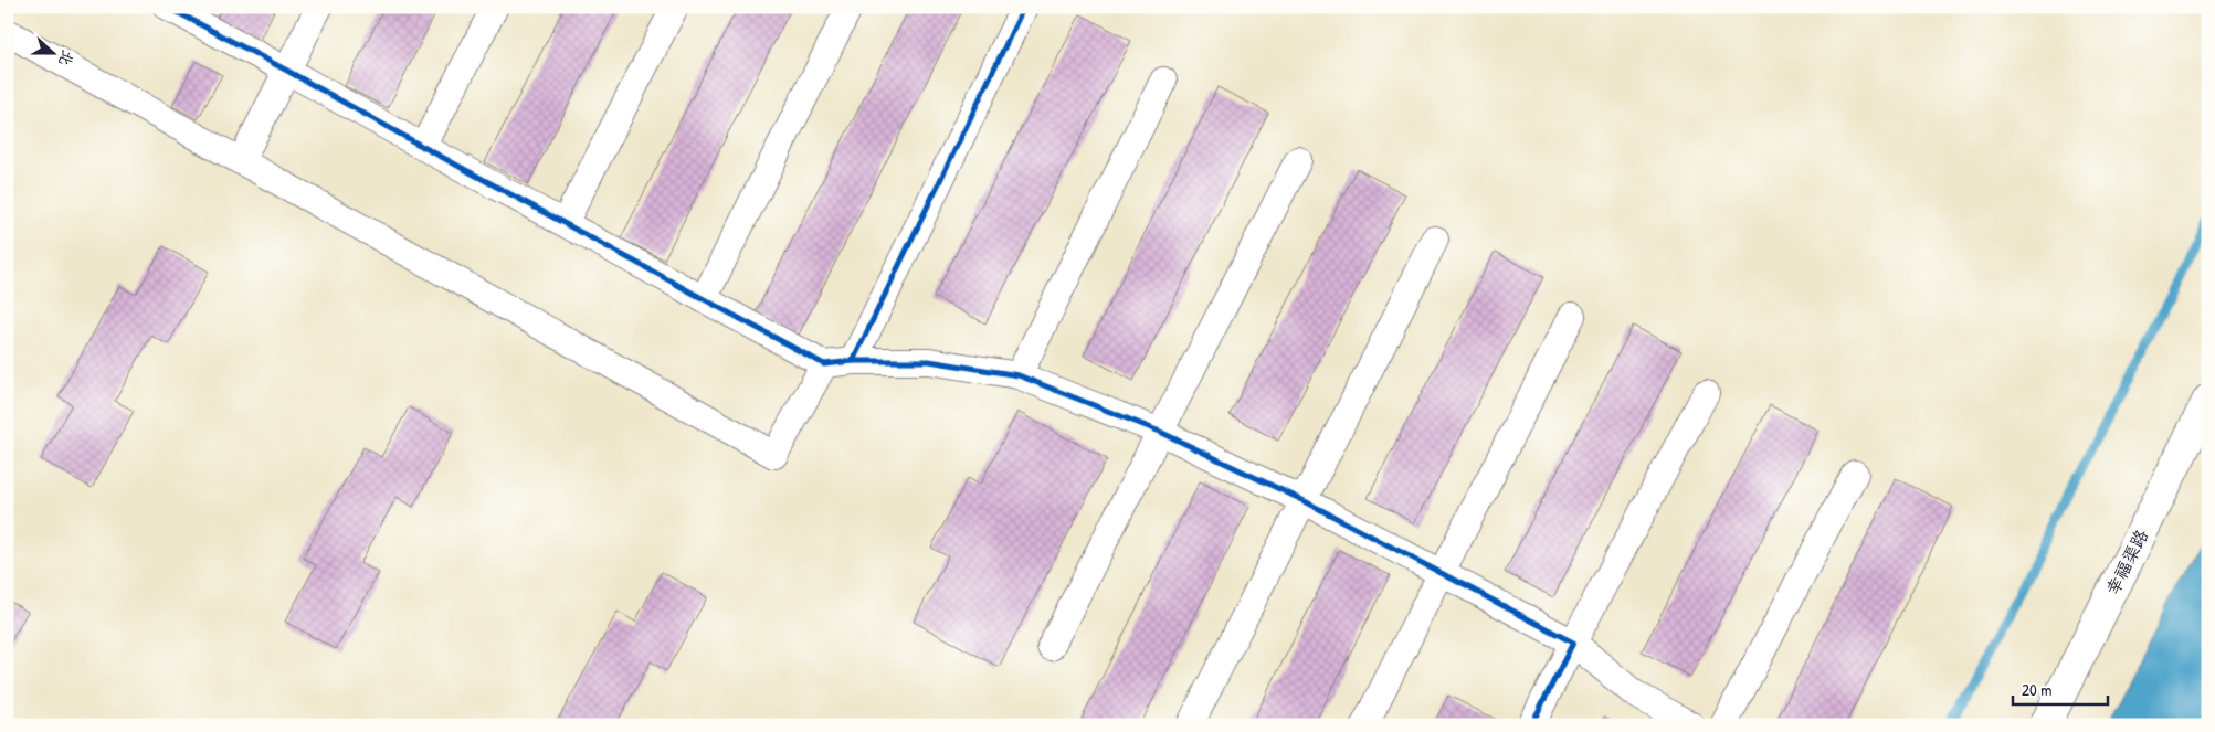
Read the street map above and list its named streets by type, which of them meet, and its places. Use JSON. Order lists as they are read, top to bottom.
{
  "streets": {
    "street": ["幸福渠路"]
  },
  "scale_bar": "20 m",
  "north": "right"
}
